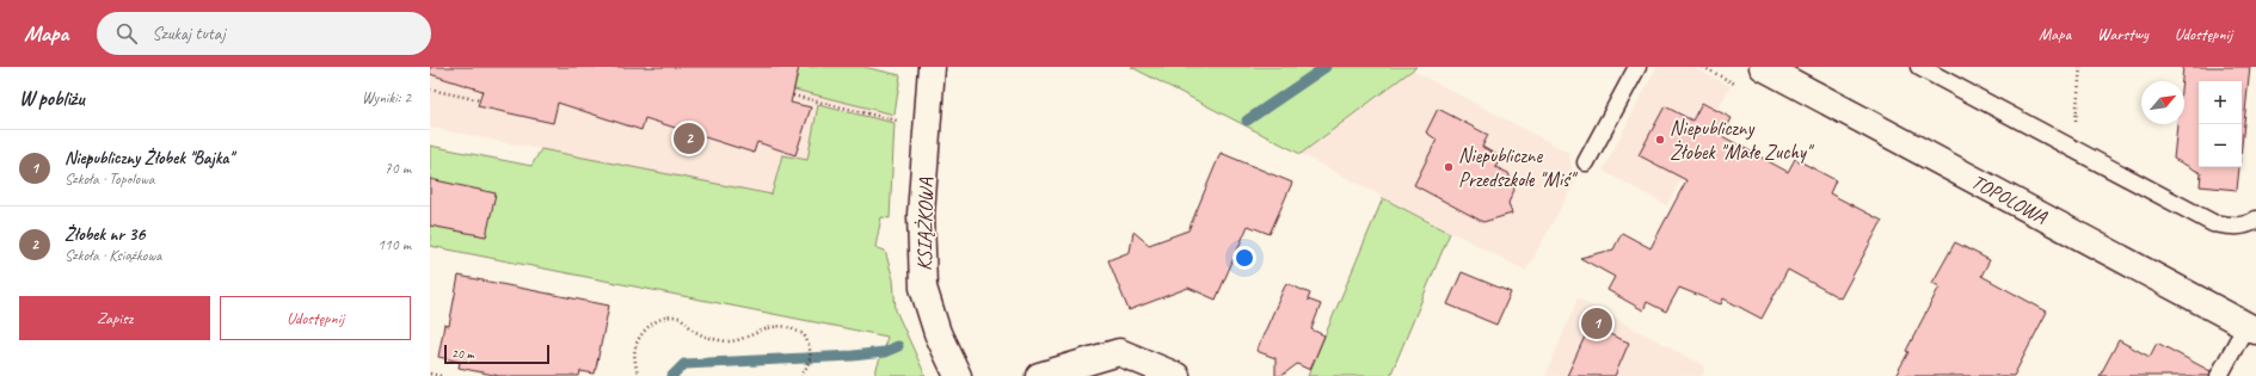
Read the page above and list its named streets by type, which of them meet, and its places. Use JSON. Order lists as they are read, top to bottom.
{
  "streets": {
    "street": ["TOPOLOWA", "KSIĄŻKOWA"]
  },
  "places": ["Niepubliczny Żłobek \"Małe Zuchy\"", "Niepubliczne Przedszkole \"Miś\""],
  "scale_bar": "20 m",
  "north": "top right",
  "page": {
    "header": "Mapa",
    "search": "Szukaj tutaj",
    "nav": ["Mapa", "Warstwy", "Udostępnij"],
    "heading": ["W pobliżu", "Wyniki: 2"],
    "map_buttons": ["+", "−"],
    "pins": ["2", "1"],
    "list": [
      {
        "mark": "1",
        "name": "Niepubliczny Żłobek \"Bajka\"",
        "note": "Szkoła · Topolowa",
        "value": "70 m"
      },
      {
        "mark": "2",
        "name": "Żłobek nr 36",
        "note": "Szkoła · Książkowa",
        "value": "110 m"
      }
    ],
    "buttons": ["Zapisz", "Udostępnij"],
    "scale": "20 m"
  }
}
